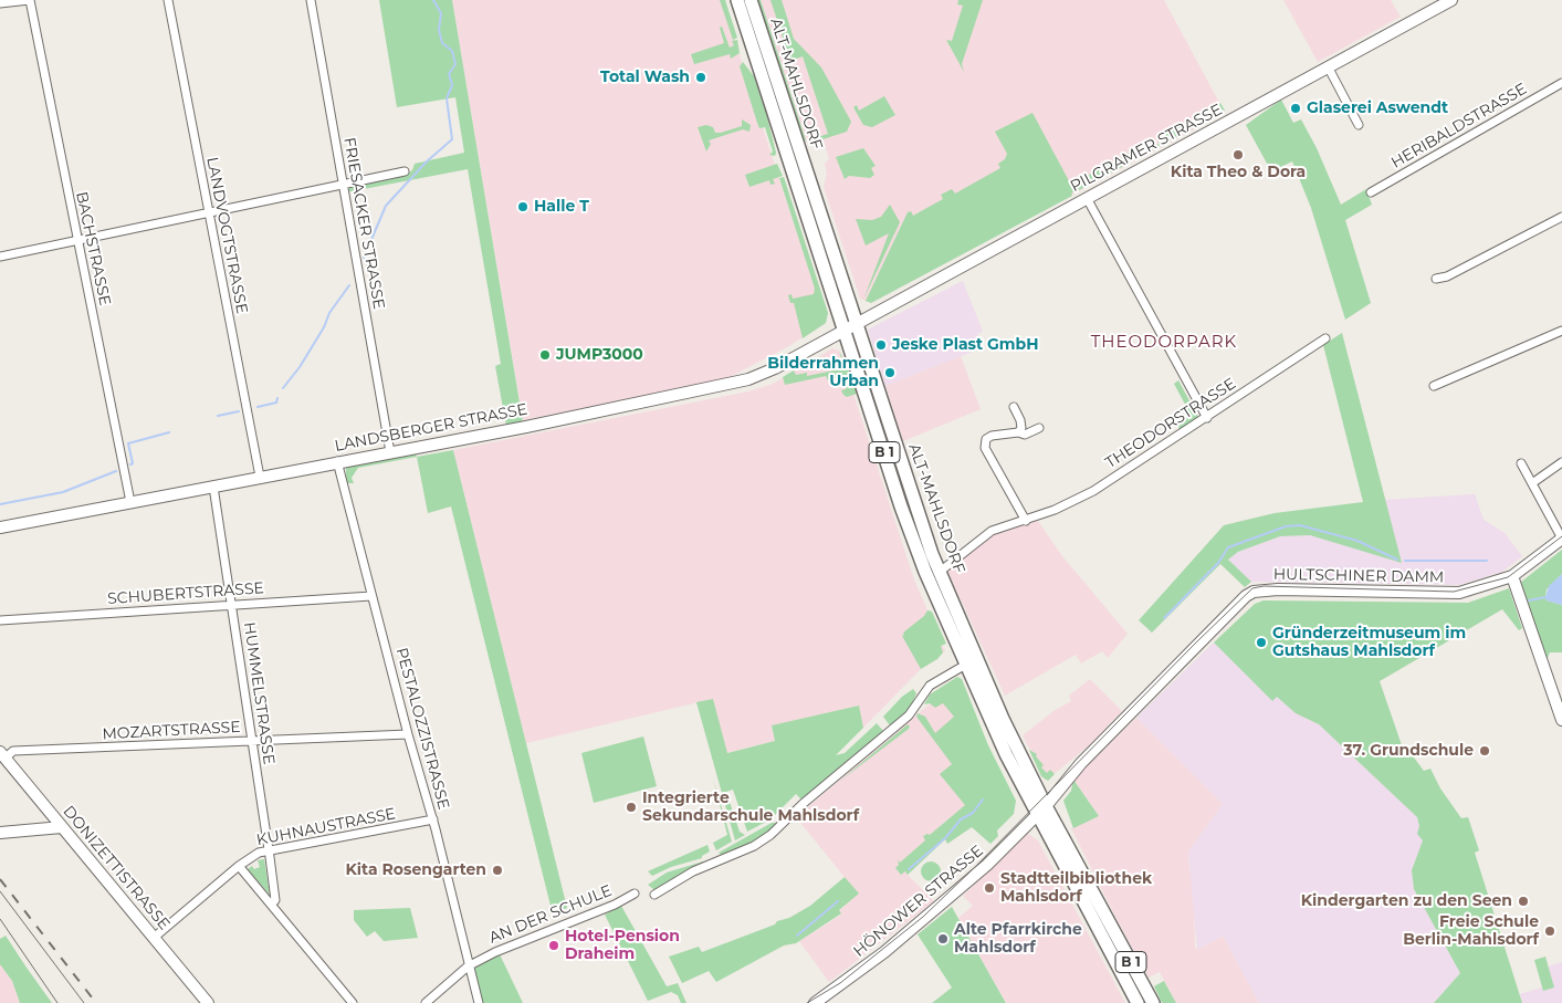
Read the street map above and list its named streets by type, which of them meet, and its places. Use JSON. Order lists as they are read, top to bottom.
{
  "streets": {
    "main road": ["ALT-MAHLSDORF", "B 1"],
    "street": [
      "HERIBALDSTRASSE",
      "PILGRAMER STRASSE",
      "FRIESACKER STRASSE",
      "LANDVOGTSTRASSE",
      "BACHSTRASSE",
      "THEODORSTRASSE",
      "LANDSBERGER STRASSE",
      "HULTSCHINER DAMM",
      "SCHUBERTSTRASSE",
      "HUMMELSTRASSE",
      "PESTALOZZISTRASSE",
      "MOZARTSTRASSE",
      "KUHNAUSTRASSE",
      "DONIZETTISTRASSE",
      "HÖNOWER STRASSE",
      "AN DER SCHULE"
    ]
  },
  "crossings": [
    ["ALT-MAHLSDORF", "PILGRAMER STRASSE"],
    ["ALT-MAHLSDORF", "THEODORSTRASSE"],
    ["ALT-MAHLSDORF", "LANDSBERGER STRASSE"],
    ["ALT-MAHLSDORF", "HULTSCHINER DAMM"],
    ["ALT-MAHLSDORF", "HÖNOWER STRASSE"],
    ["PILGRAMER STRASSE", "LANDSBERGER STRASSE"],
    ["FRIESACKER STRASSE", "LANDSBERGER STRASSE"],
    ["LANDVOGTSTRASSE", "LANDSBERGER STRASSE"],
    ["BACHSTRASSE", "LANDSBERGER STRASSE"],
    ["LANDSBERGER STRASSE", "HUMMELSTRASSE"],
    ["LANDSBERGER STRASSE", "PESTALOZZISTRASSE"],
    ["HULTSCHINER DAMM", "HÖNOWER STRASSE"],
    ["SCHUBERTSTRASSE", "HUMMELSTRASSE"],
    ["SCHUBERTSTRASSE", "PESTALOZZISTRASSE"],
    ["HUMMELSTRASSE", "MOZARTSTRASSE"],
    ["HUMMELSTRASSE", "KUHNAUSTRASSE"],
    ["PESTALOZZISTRASSE", "MOZARTSTRASSE"],
    ["PESTALOZZISTRASSE", "KUHNAUSTRASSE"],
    ["PESTALOZZISTRASSE", "AN DER SCHULE"],
    ["MOZARTSTRASSE", "DONIZETTISTRASSE"],
    ["KUHNAUSTRASSE", "DONIZETTISTRASSE"]
  ],
  "districts": ["THEODORPARK"],
  "places": [
    "Total Wash",
    "Glaserei Aswendt",
    "Kita Theo & Dora",
    "Halle T",
    "Jeske Plast GmbH",
    "JUMP3000",
    "Bilderrahmen Urban",
    "Gründerzeitmuseum im Gutshaus Mahlsdorf",
    "37. Grundschule",
    "Integrierte Sekundarschule Mahlsdorf",
    "Kita Rosengarten",
    "Stadtteilbibliothek Mahlsdorf",
    "Kindergarten zu den Seen",
    "Freie Schule Berlin-Mahlsdorf",
    "Alte Pfarrkirche Mahlsdorf",
    "Hotel-Pension Draheim"
  ]
}
